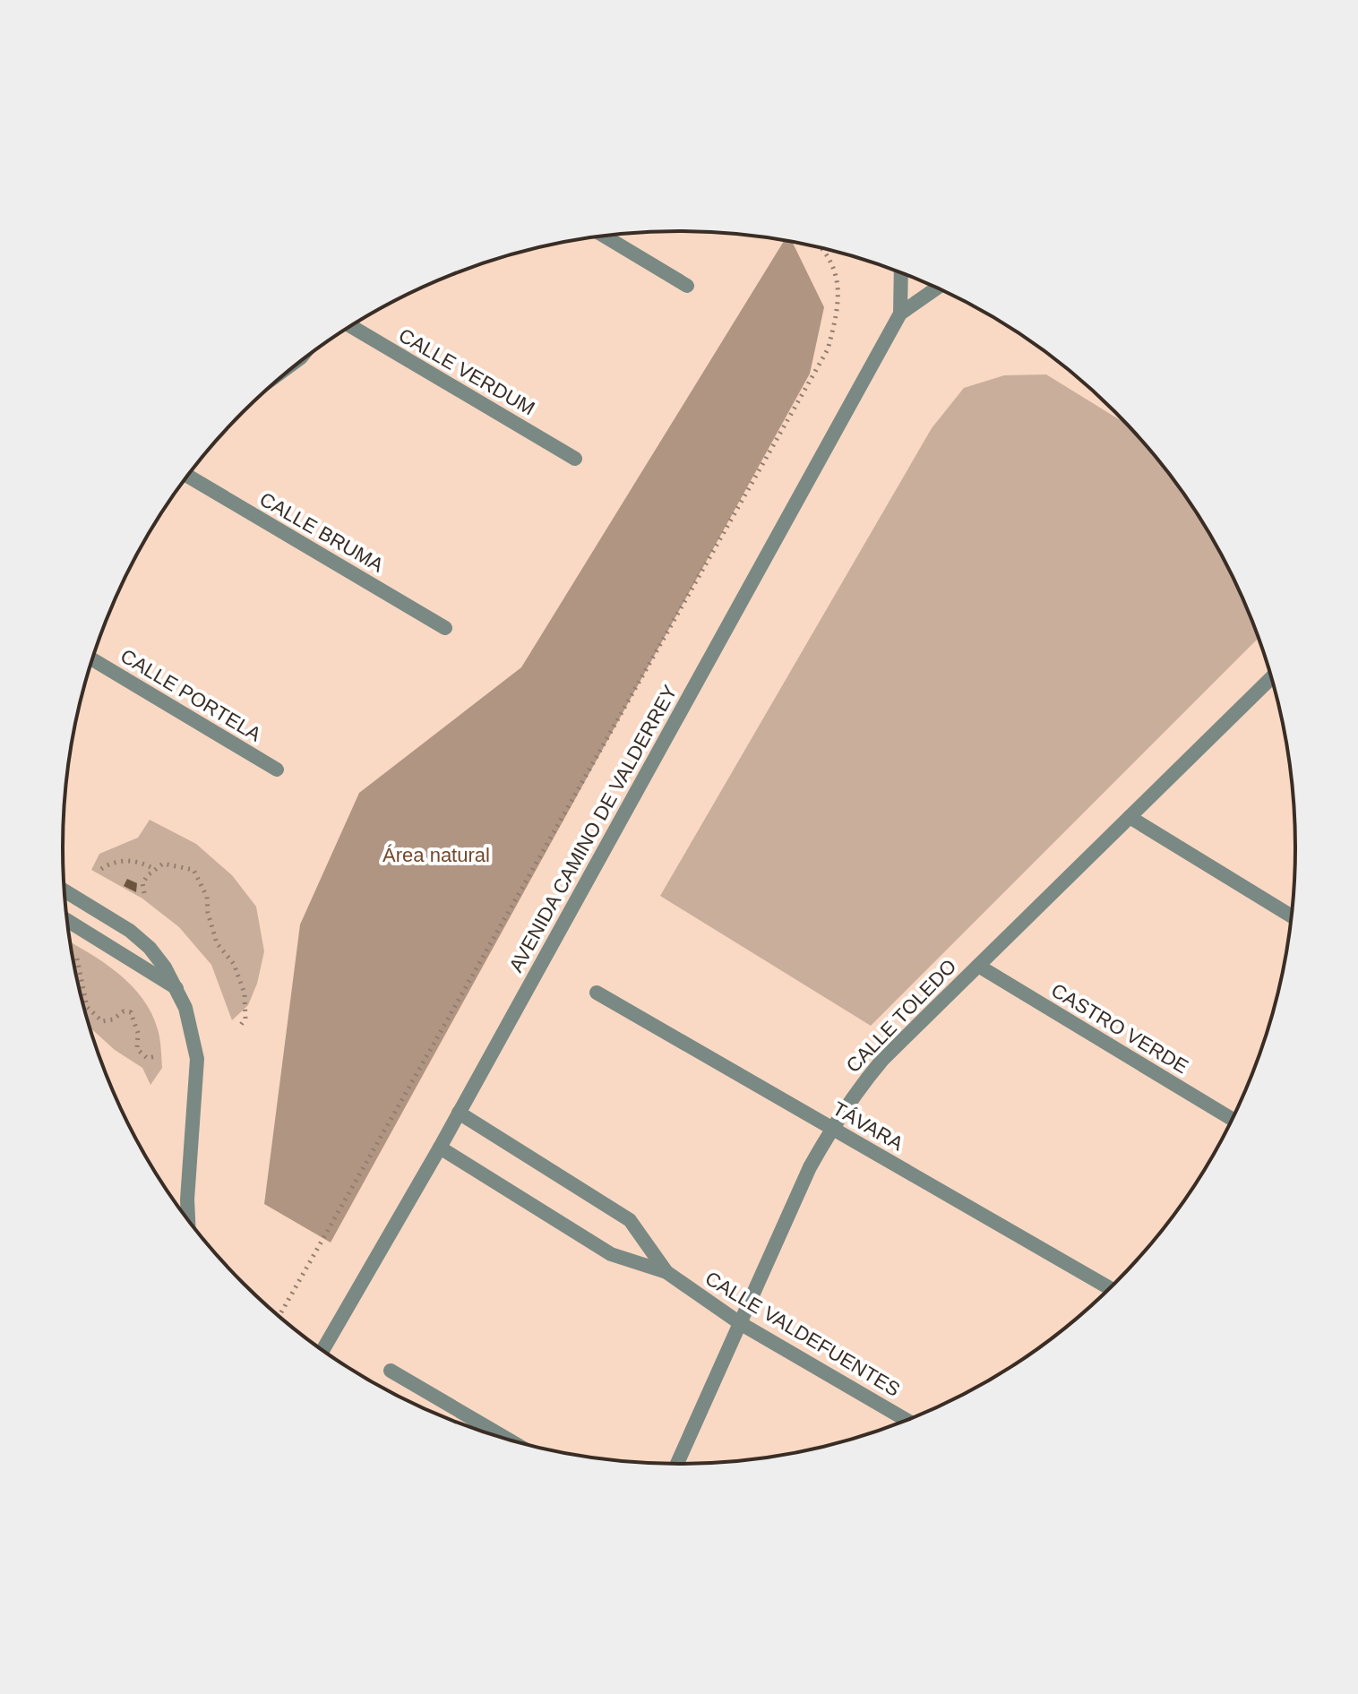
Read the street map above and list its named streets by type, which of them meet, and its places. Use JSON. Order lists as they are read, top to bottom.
{
  "streets": {
    "street": [
      "CALLE VERDUM",
      "CALLE BRUMA",
      "CALLE PORTELA",
      "AVENIDA CAMINO DE VALDERREY",
      "CALLE TOLEDO",
      "CASTRO VERDE",
      "TÁVARA",
      "CALLE VALDEFUENTES"
    ]
  },
  "crossings": [
    ["AVENIDA CAMINO DE VALDERREY", "CALLE VALDEFUENTES"],
    ["CALLE TOLEDO", "CASTRO VERDE"],
    ["CALLE TOLEDO", "TÁVARA"],
    ["CALLE TOLEDO", "CALLE VALDEFUENTES"]
  ],
  "parks": ["Área natural"]
}
